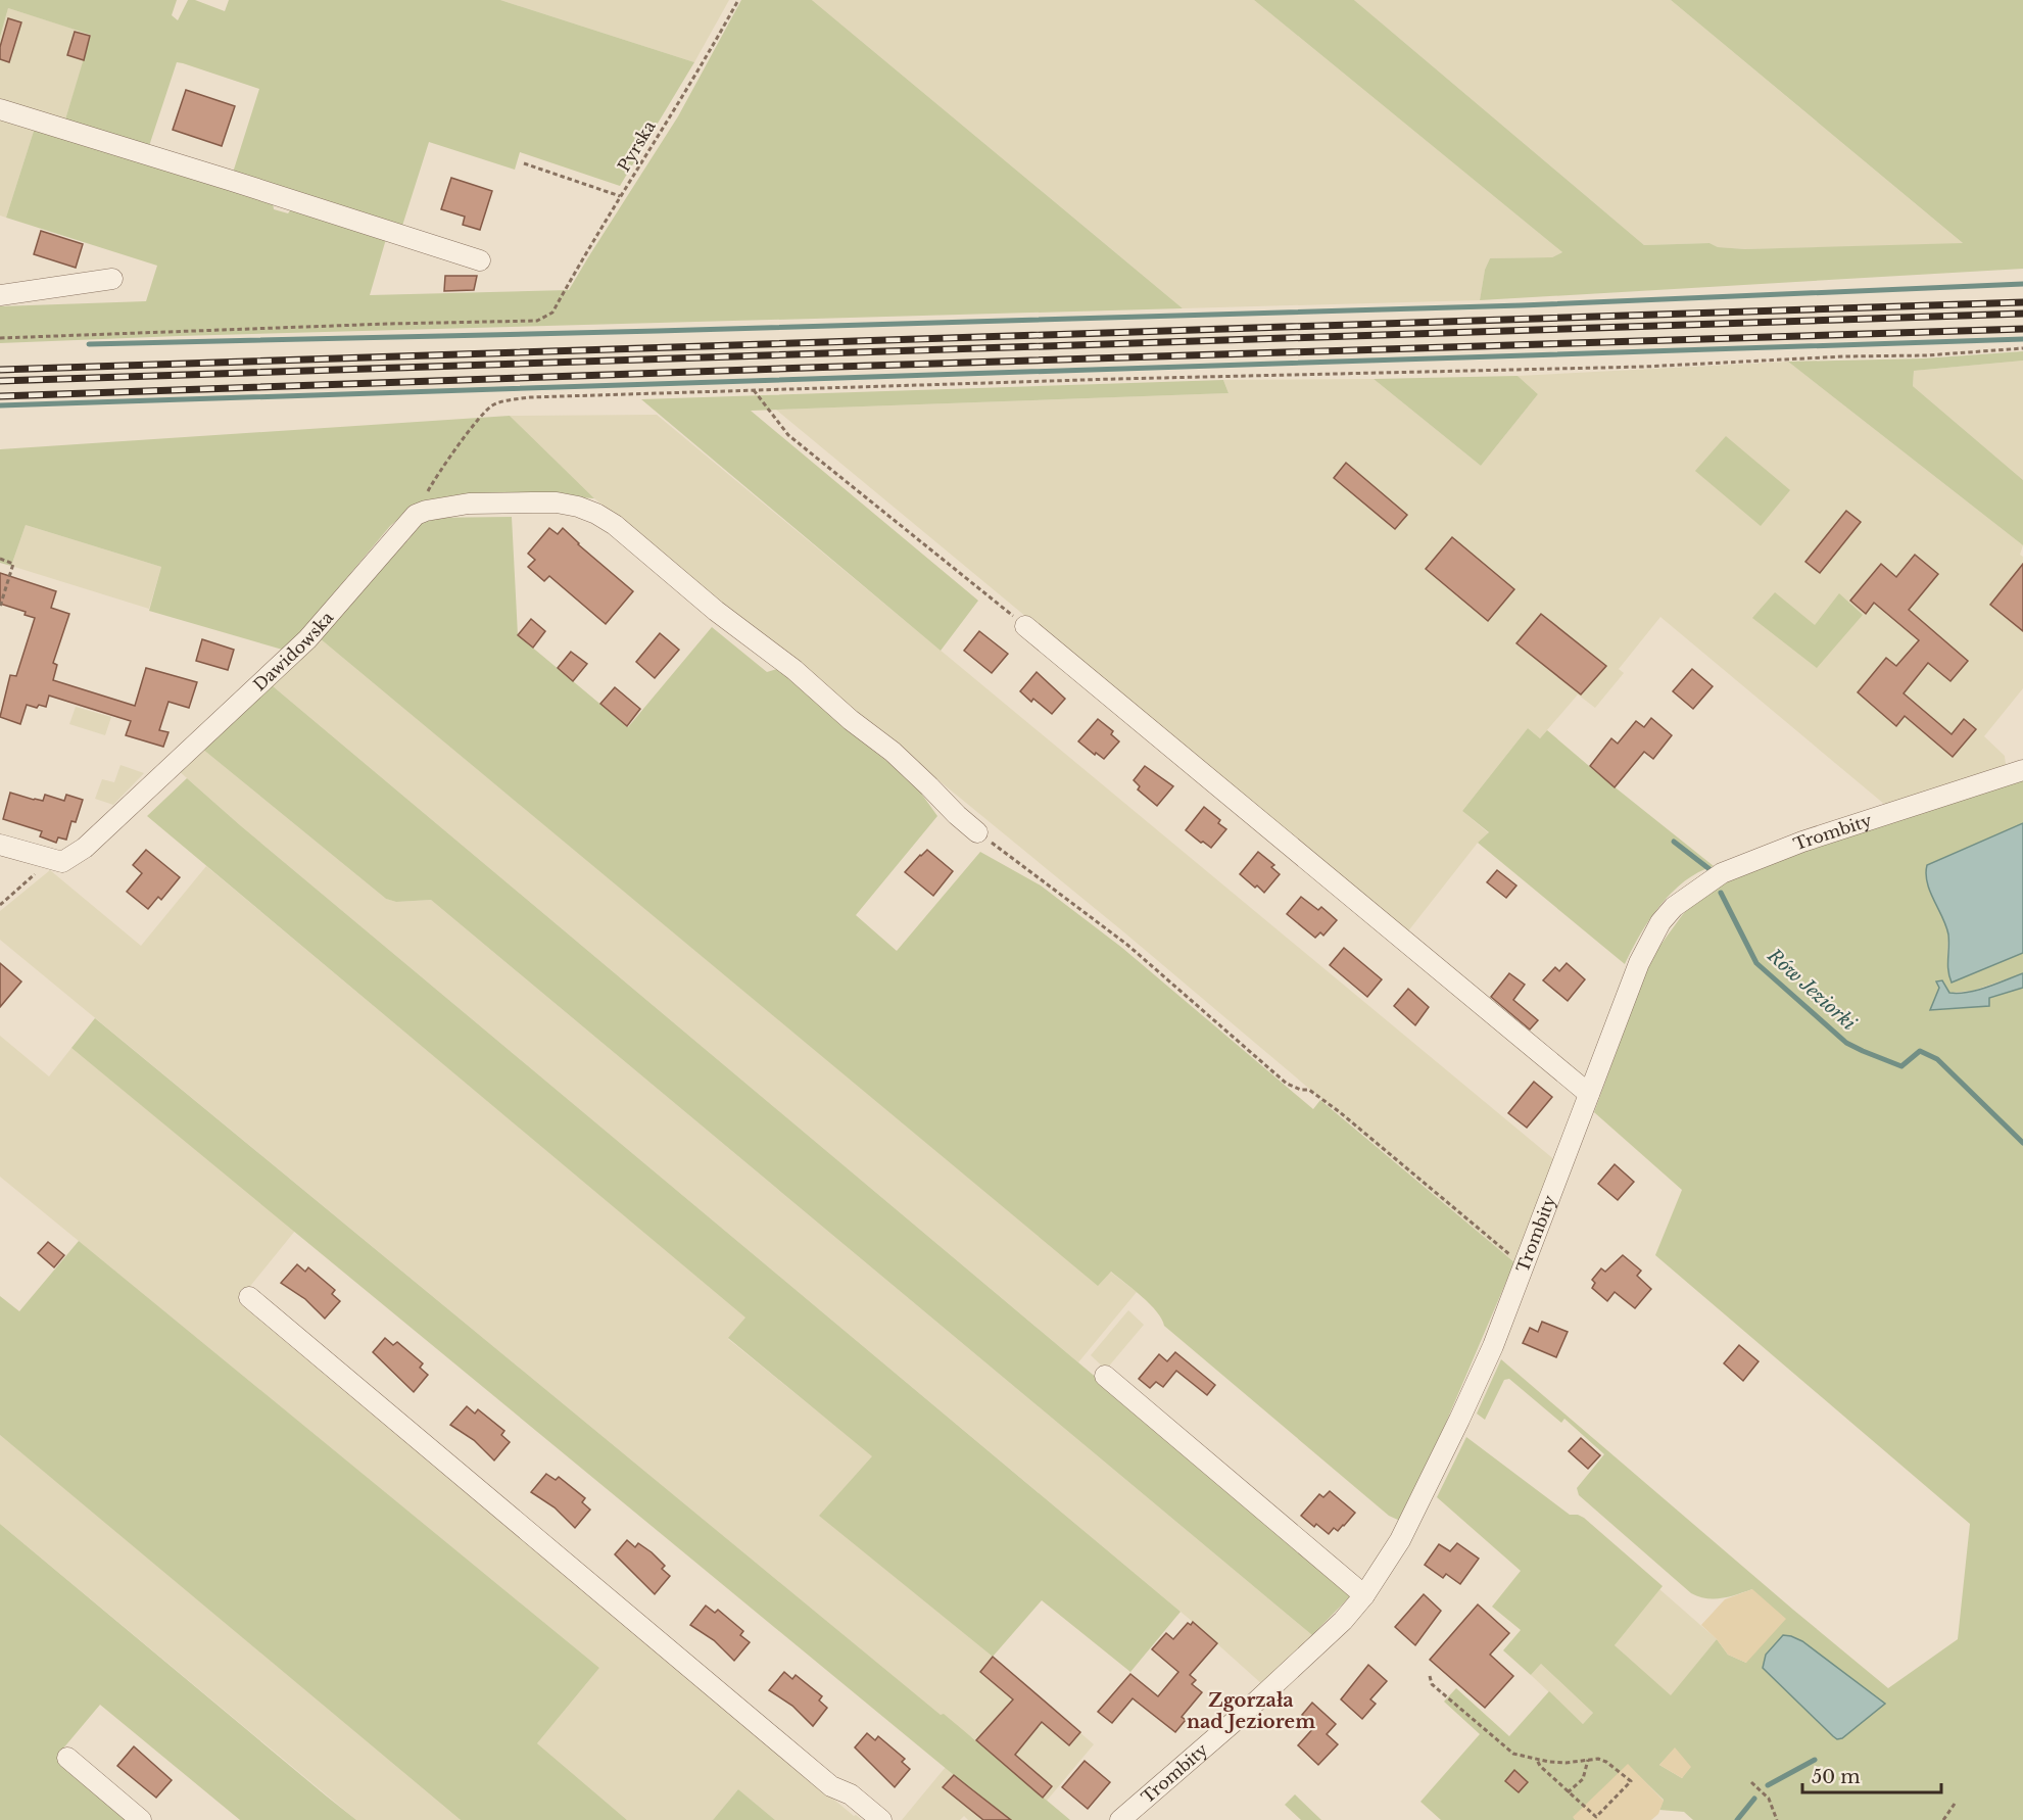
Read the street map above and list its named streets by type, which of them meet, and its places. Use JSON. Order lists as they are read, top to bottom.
{
  "streets": {
    "street": ["Dawidowska", "Trombity"],
    "path": ["Pyrska"]
  },
  "districts": ["Zgorzała nad Jeziorem"],
  "water": ["Rów Jeziorki"],
  "scale_bar": "50 m"
}
